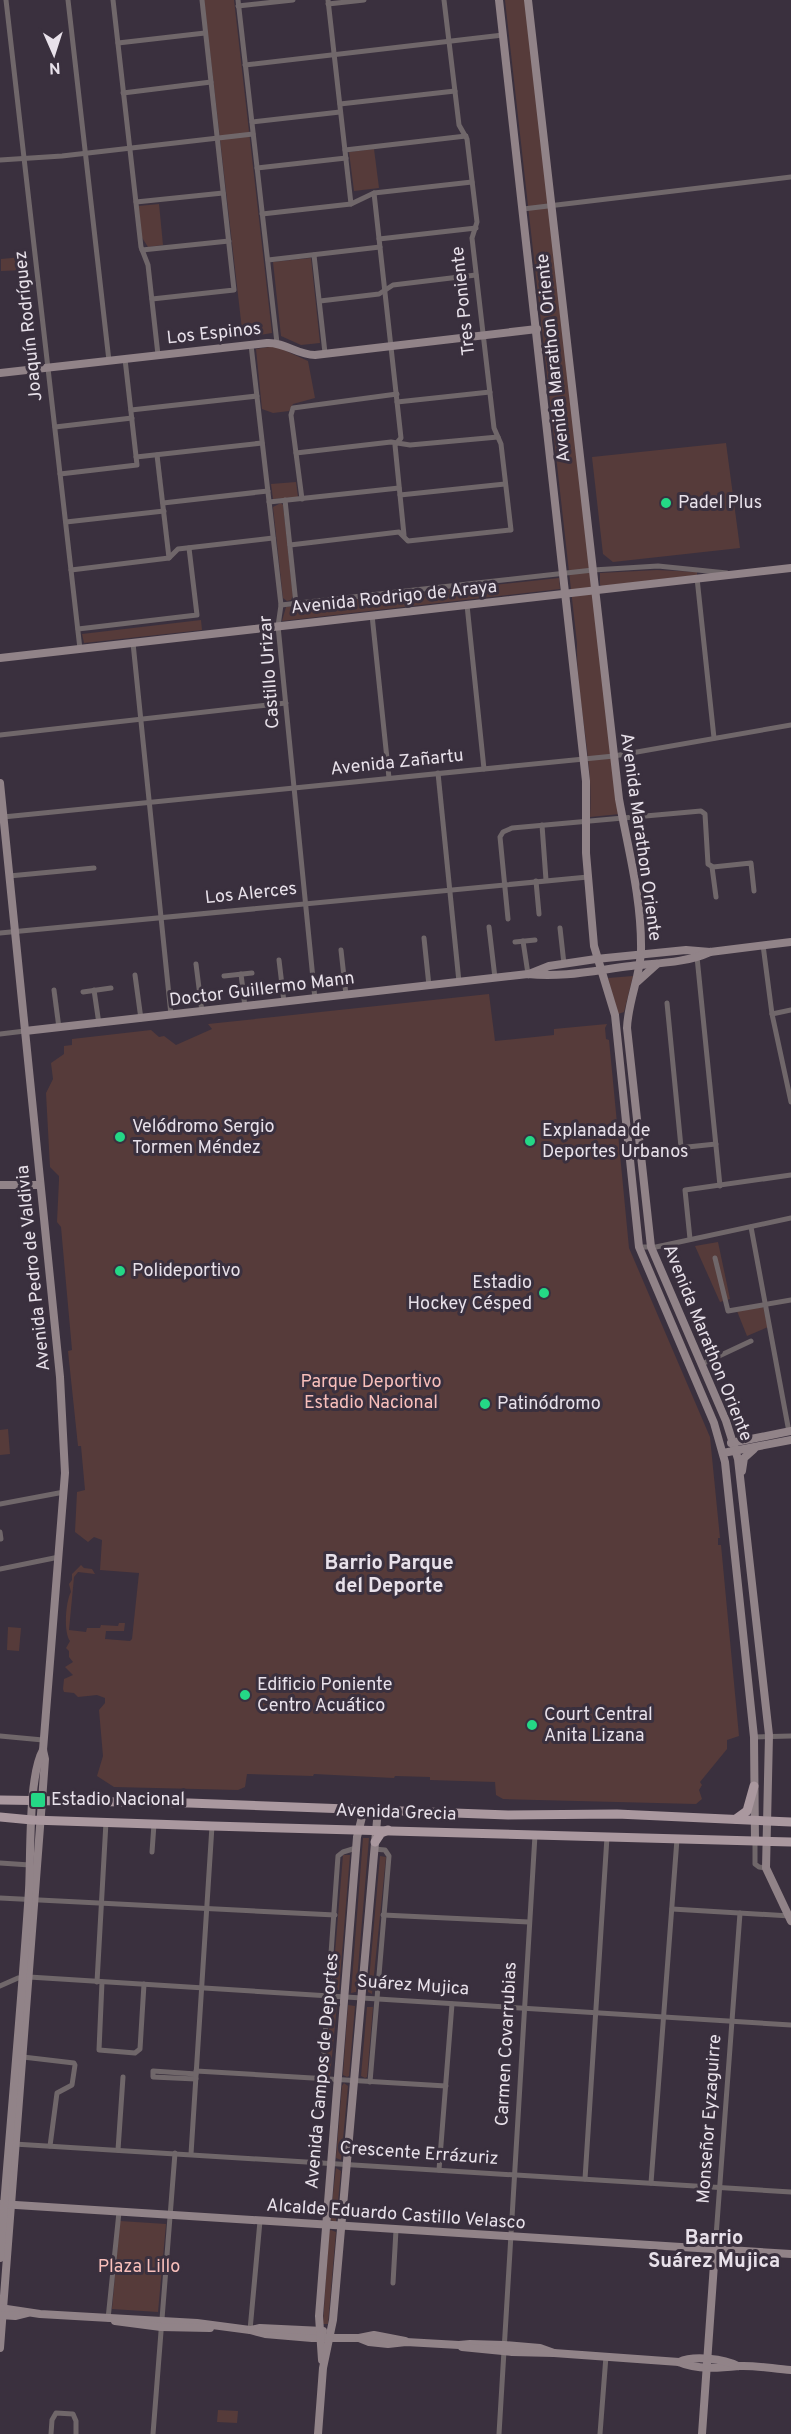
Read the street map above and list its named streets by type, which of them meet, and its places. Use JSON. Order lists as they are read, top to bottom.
{
  "streets": {
    "main road": [
      "Los Espinos",
      "Avenida Marathon Oriente",
      "Avenida Rodrigo de Araya",
      "Doctor Guillermo Mann",
      "Avenida Pedro de Valdivia",
      "Avenida Grecia",
      "Avenida Campos de Deportes",
      "Monseñor Eyzaguirre",
      "Alcalde Eduardo Castillo Velasco"
    ],
    "street": [
      "Tres Poniente",
      "Joaquín Rodríguez",
      "Castillo Urizar",
      "Avenida Zañartu",
      "Los Alerces",
      "Suárez Mujica",
      "Carmen Covarrubias",
      "Crescente Errázuriz"
    ]
  },
  "crossings": [
    ["Tres Poniente", "Los Espinos"],
    ["Joaquín Rodríguez", "Los Espinos"],
    ["Joaquín Rodríguez", "Avenida Rodrigo de Araya"],
    ["Los Espinos", "Avenida Marathon Oriente"],
    ["Los Espinos", "Castillo Urizar"],
    ["Avenida Marathon Oriente", "Avenida Rodrigo de Araya"],
    ["Avenida Marathon Oriente", "Avenida Zañartu"],
    ["Avenida Marathon Oriente", "Los Alerces"],
    ["Avenida Marathon Oriente", "Doctor Guillermo Mann"],
    ["Avenida Marathon Oriente", "Avenida Grecia"],
    ["Avenida Rodrigo de Araya", "Castillo Urizar"],
    ["Castillo Urizar", "Avenida Zañartu"],
    ["Castillo Urizar", "Los Alerces"],
    ["Castillo Urizar", "Doctor Guillermo Mann"],
    ["Avenida Zañartu", "Avenida Pedro de Valdivia"],
    ["Los Alerces", "Avenida Pedro de Valdivia"],
    ["Doctor Guillermo Mann", "Avenida Pedro de Valdivia"],
    ["Avenida Pedro de Valdivia", "Avenida Grecia"],
    ["Avenida Pedro de Valdivia", "Suárez Mujica"],
    ["Avenida Pedro de Valdivia", "Crescente Errázuriz"],
    ["Avenida Pedro de Valdivia", "Alcalde Eduardo Castillo Velasco"],
    ["Avenida Grecia", "Carmen Covarrubias"],
    ["Avenida Grecia", "Avenida Campos de Deportes"],
    ["Suárez Mujica", "Carmen Covarrubias"],
    ["Suárez Mujica", "Avenida Campos de Deportes"],
    ["Suárez Mujica", "Monseñor Eyzaguirre"],
    ["Carmen Covarrubias", "Crescente Errázuriz"],
    ["Carmen Covarrubias", "Alcalde Eduardo Castillo Velasco"],
    ["Avenida Campos de Deportes", "Crescente Errázuriz"],
    ["Avenida Campos de Deportes", "Alcalde Eduardo Castillo Velasco"],
    ["Monseñor Eyzaguirre", "Crescente Errázuriz"],
    ["Monseñor Eyzaguirre", "Alcalde Eduardo Castillo Velasco"]
  ],
  "districts": ["Barrio Parque del Deporte", "Barrio Suárez Mujica"],
  "parks": ["Parque Deportivo Estadio Nacional", "Plaza Lillo"],
  "places": {
    "other": [
      "Padel Plus",
      "Velódromo Sergio Tormen Méndez",
      "Explanada de Deportes Urbanos",
      "Polideportivo",
      "Estadio Hockey Césped",
      "Patinódromo",
      "Edificio Poniente Centro Acuático",
      "Court Central Anita Lizana"
    ],
    "transit": ["Estadio Nacional"]
  },
  "north": "bottom"
}
